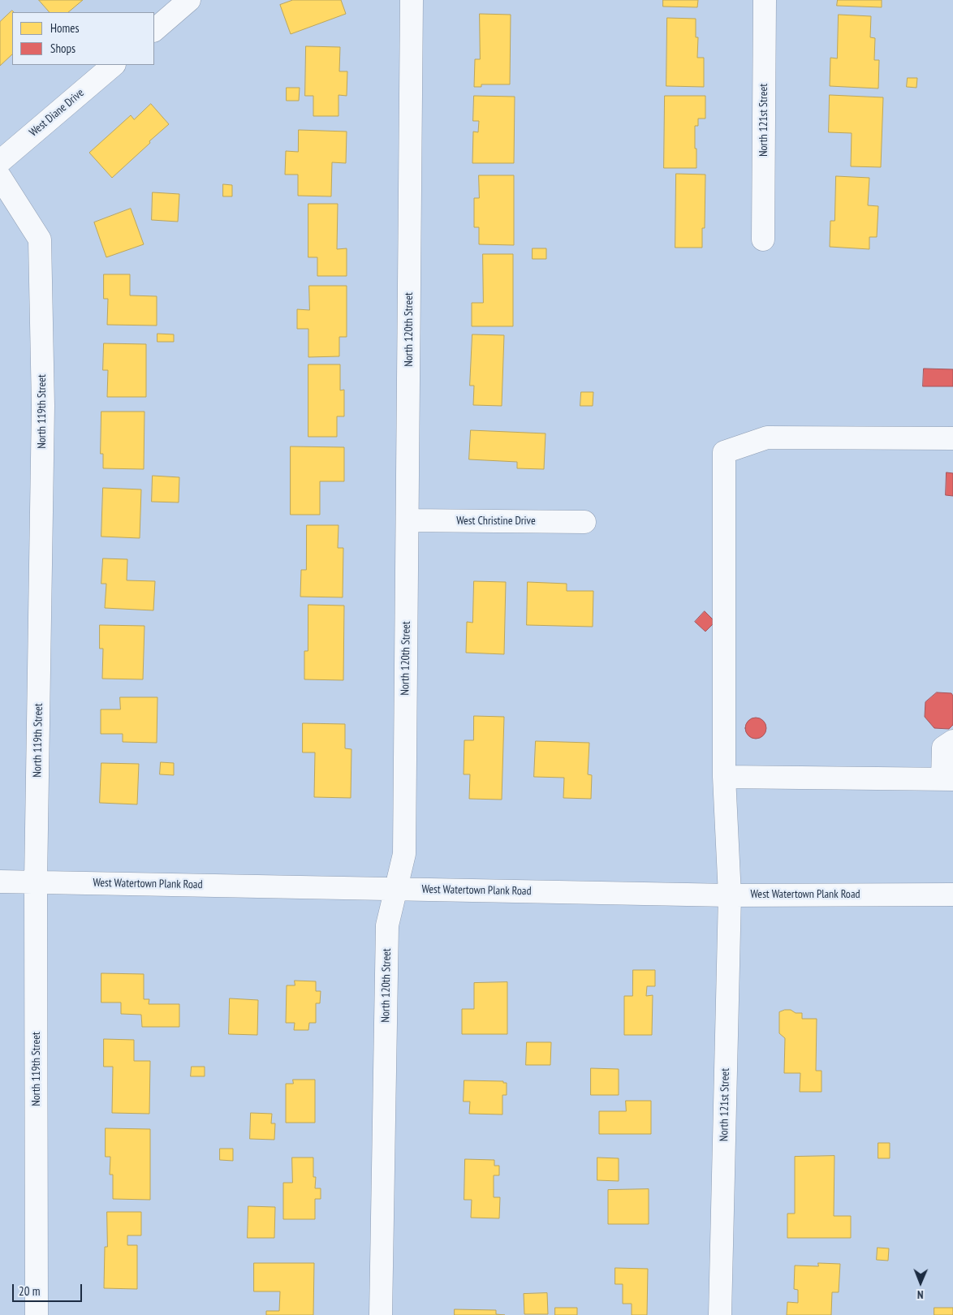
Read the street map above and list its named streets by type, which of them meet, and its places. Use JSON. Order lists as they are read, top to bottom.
{
  "streets": {
    "street": [
      "West Diane Drive",
      "North 121st Street",
      "North 120th Street",
      "North 119th Street",
      "West Christine Drive",
      "West Watertown Plank Road"
    ]
  },
  "crossings": [
    ["North 121st Street", "West Watertown Plank Road"],
    ["North 120th Street", "West Christine Drive"],
    ["North 120th Street", "West Watertown Plank Road"],
    ["North 119th Street", "West Watertown Plank Road"]
  ],
  "legend": ["Homes", "Shops"],
  "scale_bar": "20 m",
  "north": "bottom"
}
